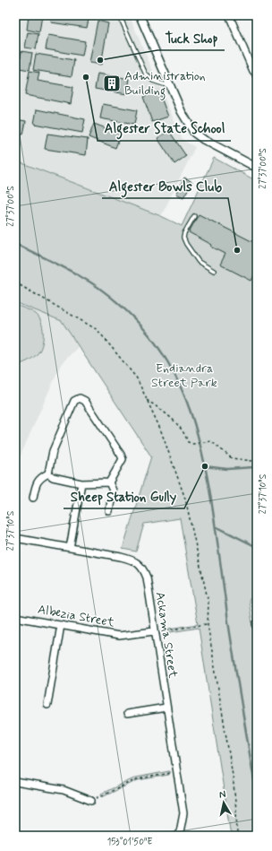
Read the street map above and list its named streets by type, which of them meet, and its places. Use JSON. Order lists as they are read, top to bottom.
{
  "streets": {
    "street": ["Albezia Street", "Ackama Street"]
  },
  "crossings": [
    ["Albezia Street", "Ackama Street"]
  ],
  "parks": ["Endiandra Street Park"],
  "places": {
    "other": [
      "Tuck Shop",
      "Algester State School",
      "Algester Bowls Club",
      "Sheep Station Gully"
    ],
    "building": ["Administration Building"]
  },
  "north": "top",
  "coordinates": ["27°37'00\"S", "27°37'10\"S", "153°01'50\"E"]
}
